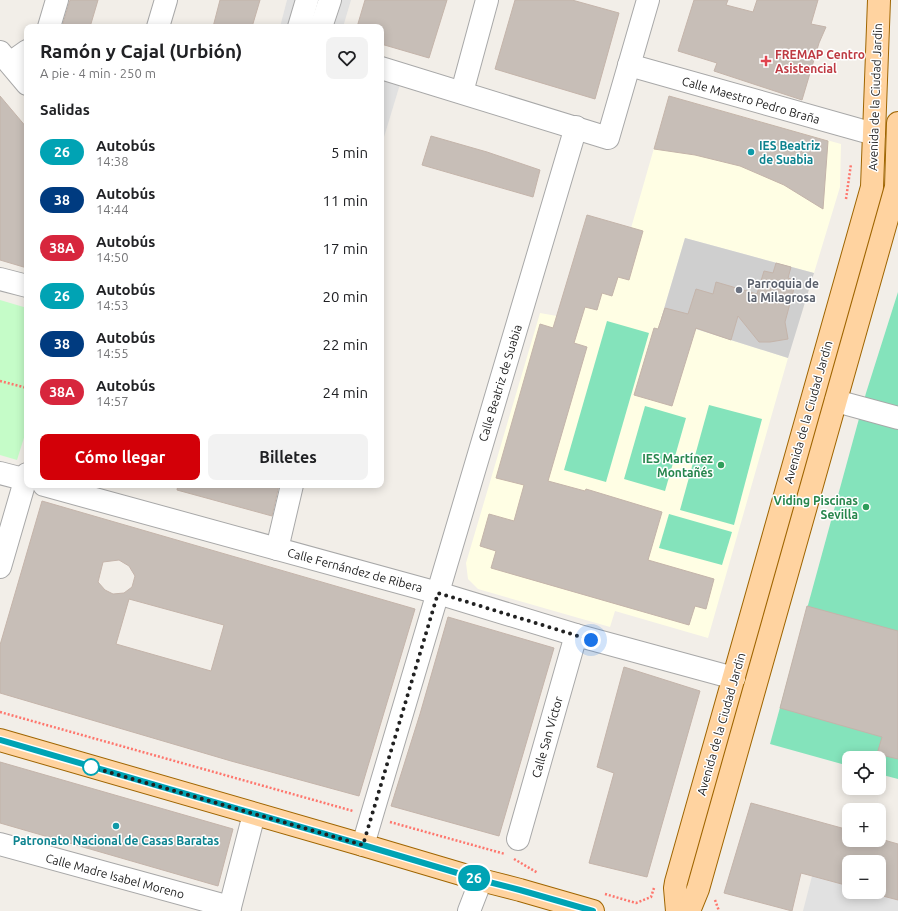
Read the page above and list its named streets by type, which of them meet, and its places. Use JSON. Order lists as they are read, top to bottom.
{
  "streets": {
    "main road": ["Avenida de la Ciudad Jardin"],
    "street": [
      "Calle Maestro Pedro Braña",
      "Calle Beatriz de Suabia",
      "Calle Fernández de Ribera",
      "Calle San Víctor",
      "Calle Madre Isabel Moreno"
    ]
  },
  "crossings": [
    ["Avenida de la Ciudad Jardin", "Calle Maestro Pedro Braña"],
    ["Avenida de la Ciudad Jardin", "Calle Fernández de Ribera"],
    ["Calle Beatriz de Suabia", "Calle Fernández de Ribera"],
    ["Calle Fernández de Ribera", "Calle San Víctor"]
  ],
  "places": {
    "health": ["FREMAP Centro Asistencial"],
    "other": [
      "IES Beatriz de Suabia",
      "Parroquia de la Milagrosa",
      "IES Martínez Montañés",
      "Viding Piscinas Sevilla",
      "Patronato Nacional de Casas Baratas"
    ]
  },
  "lines": ["bus line 26"],
  "page": {
    "on_map": "26",
    "heading": [
      ["Ramón y Cajal (Urbión)", "A pie · 4 min · 250 m"],
      "Salidas"
    ],
    "list": [
      {
        "mark": "26",
        "name": "Autobús",
        "note": "14:38",
        "value": "5 min"
      },
      {
        "mark": "38",
        "name": "Autobús",
        "note": "14:44",
        "value": "11 min"
      },
      {
        "mark": "38A",
        "name": "Autobús",
        "note": "14:50",
        "value": "17 min"
      },
      {
        "mark": "26",
        "name": "Autobús",
        "note": "14:53",
        "value": "20 min"
      },
      {
        "mark": "38",
        "name": "Autobús",
        "note": "14:55",
        "value": "22 min"
      },
      {
        "mark": "38A",
        "name": "Autobús",
        "note": "14:57",
        "value": "24 min"
      }
    ],
    "buttons": ["Cómo llegar", "Billetes"],
    "map_buttons": ["+", "−"]
  }
}
